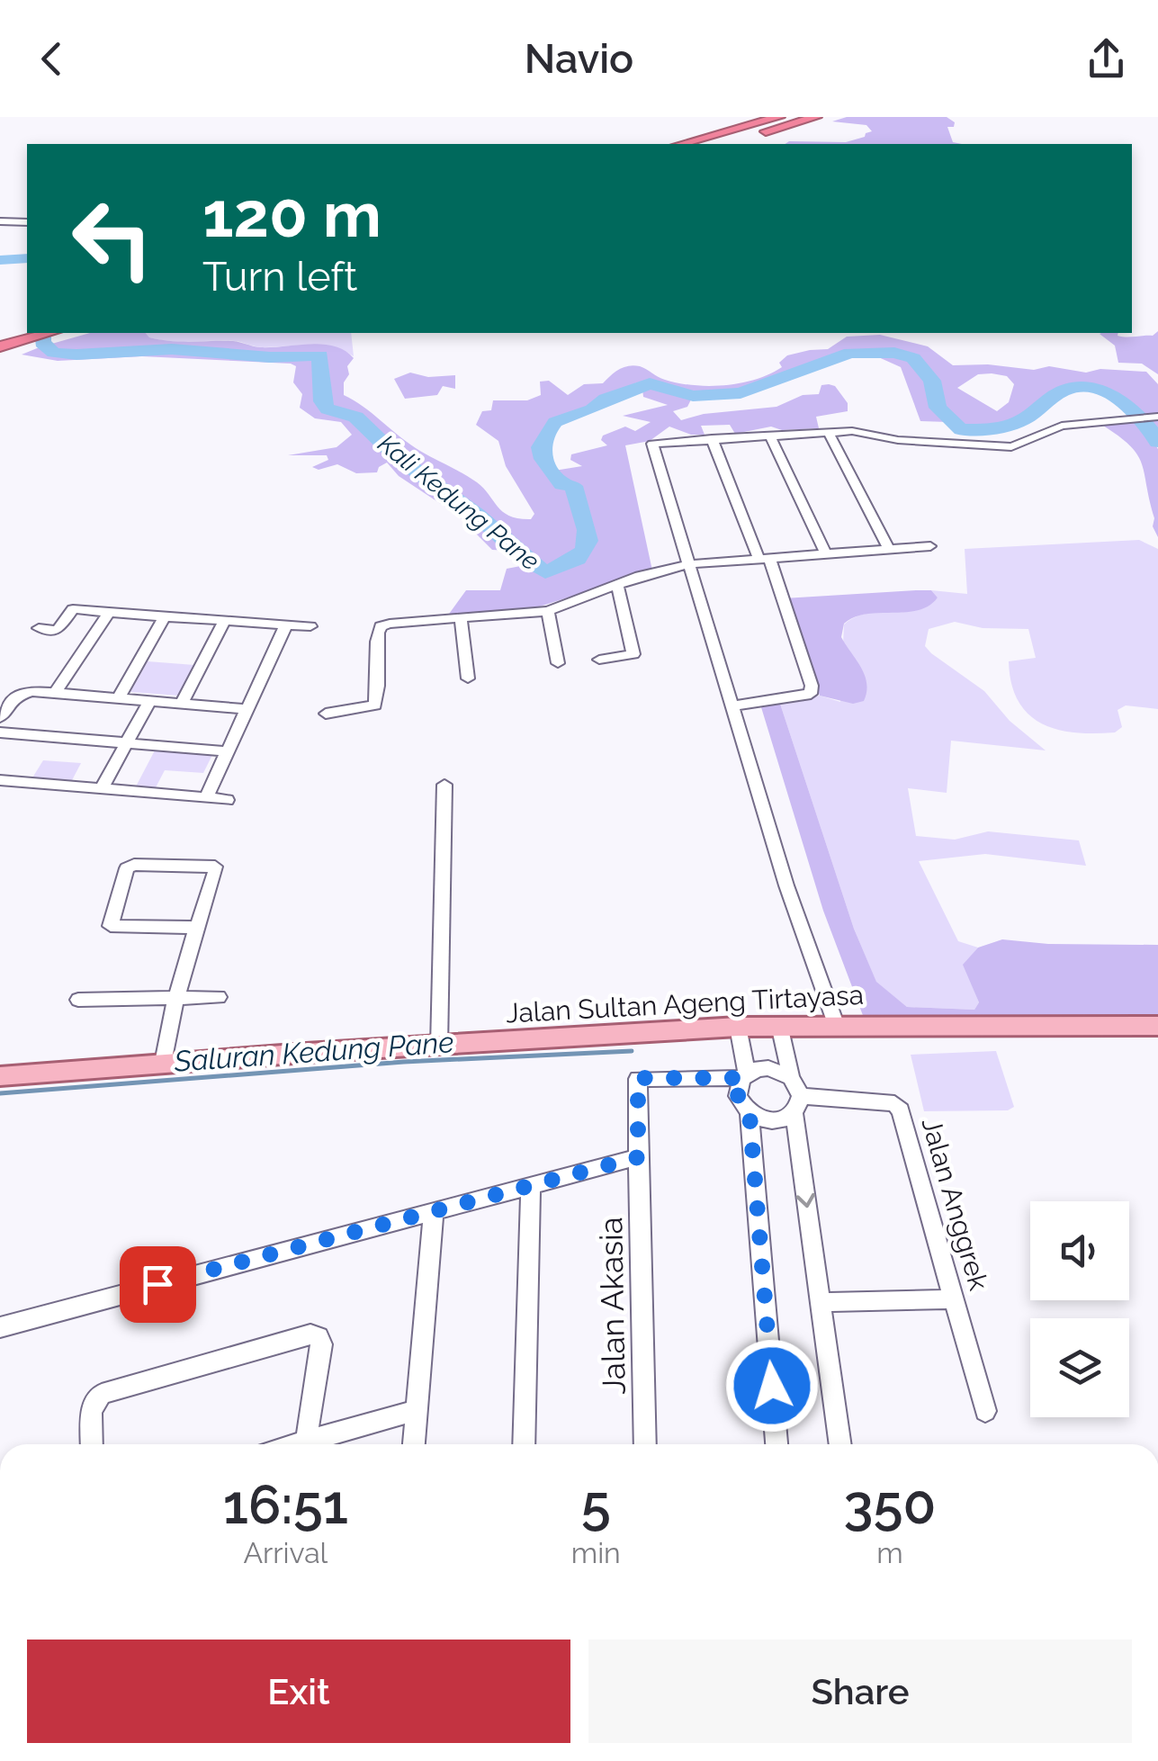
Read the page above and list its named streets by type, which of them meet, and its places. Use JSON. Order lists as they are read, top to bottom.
{
  "streets": {
    "main road": ["Jalan Sultan Ageng Tirtayasa"],
    "street": ["Jalan Anggrek", "Jalan Akasia"]
  },
  "crossings": [
    ["Jalan Anggrek", "Jalan Akasia"]
  ],
  "water": ["Kali Kedung Pane", "Saluran Kedung Pane"],
  "page": {
    "header": "Navio",
    "turn": ["120 m", "Turn left"],
    "eta": [
      "16:51",
      "Arrival",
      "5",
      "min",
      "350",
      "m"
    ],
    "buttons": ["Exit", "Share"]
  }
}
